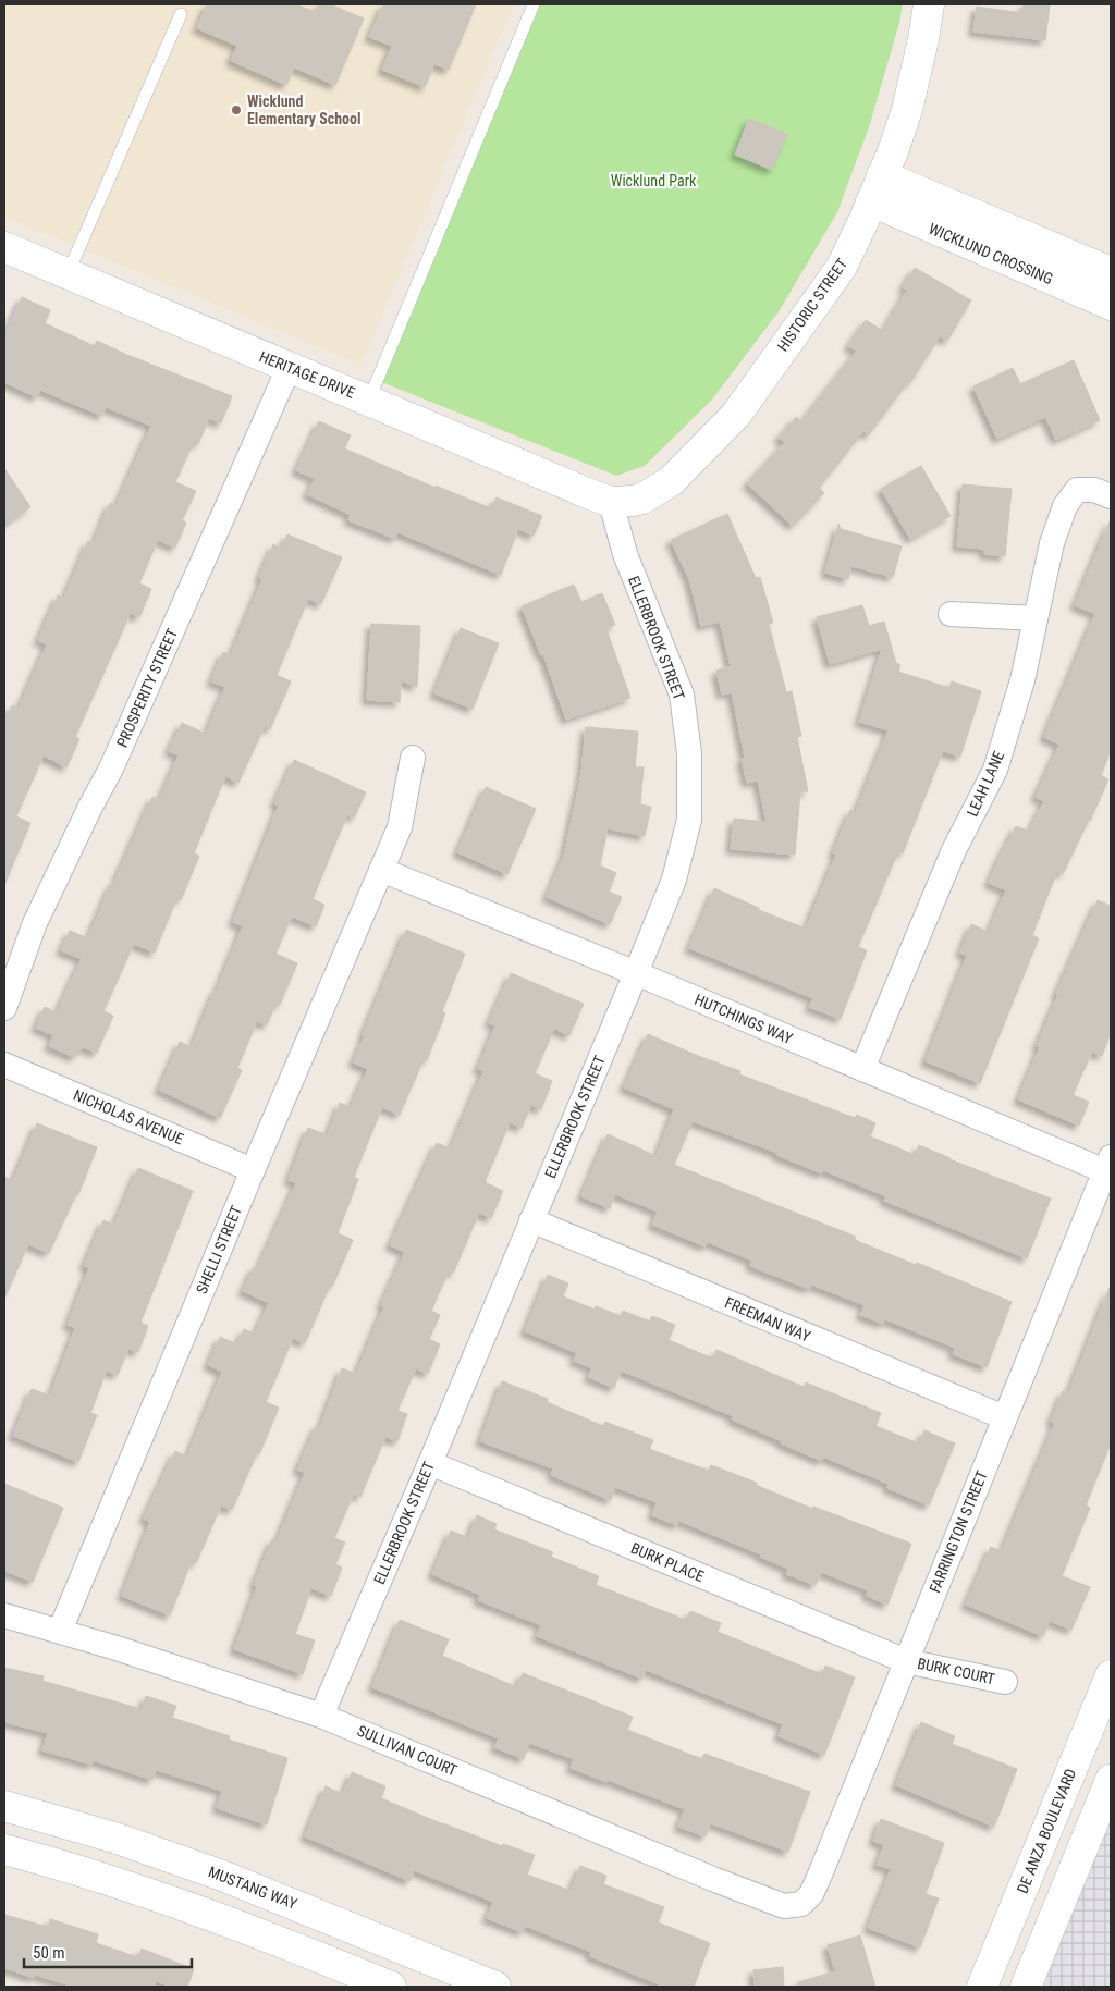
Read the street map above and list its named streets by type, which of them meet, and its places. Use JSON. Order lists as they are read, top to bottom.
{
  "streets": {
    "street": [
      "WICKLUND CROSSING",
      "HISTORIC STREET",
      "HERITAGE DRIVE",
      "ELLERBROOK STREET",
      "PROSPERITY STREET",
      "LEAH LANE",
      "HUTCHINGS WAY",
      "NICHOLAS AVENUE",
      "SHELLI STREET",
      "FREEMAN WAY",
      "FARRINGTON STREET",
      "BURK PLACE",
      "BURK COURT",
      "SULLIVAN COURT",
      "DE ANZA BOULEVARD",
      "MUSTANG WAY"
    ]
  },
  "crossings": [
    ["WICKLUND CROSSING", "HISTORIC STREET"],
    ["HISTORIC STREET", "HERITAGE DRIVE"],
    ["HISTORIC STREET", "ELLERBROOK STREET"],
    ["HERITAGE DRIVE", "ELLERBROOK STREET"],
    ["HERITAGE DRIVE", "PROSPERITY STREET"],
    ["ELLERBROOK STREET", "HUTCHINGS WAY"],
    ["ELLERBROOK STREET", "FREEMAN WAY"],
    ["ELLERBROOK STREET", "BURK PLACE"],
    ["ELLERBROOK STREET", "SULLIVAN COURT"],
    ["LEAH LANE", "HUTCHINGS WAY"],
    ["HUTCHINGS WAY", "SHELLI STREET"],
    ["HUTCHINGS WAY", "FARRINGTON STREET"],
    ["NICHOLAS AVENUE", "SHELLI STREET"],
    ["SHELLI STREET", "SULLIVAN COURT"],
    ["FREEMAN WAY", "FARRINGTON STREET"],
    ["FARRINGTON STREET", "BURK PLACE"],
    ["FARRINGTON STREET", "BURK COURT"],
    ["FARRINGTON STREET", "SULLIVAN COURT"],
    ["BURK PLACE", "BURK COURT"]
  ],
  "parks": ["Wicklund Park"],
  "places": ["Wicklund Elementary School"],
  "scale_bar": "50 m"
}
